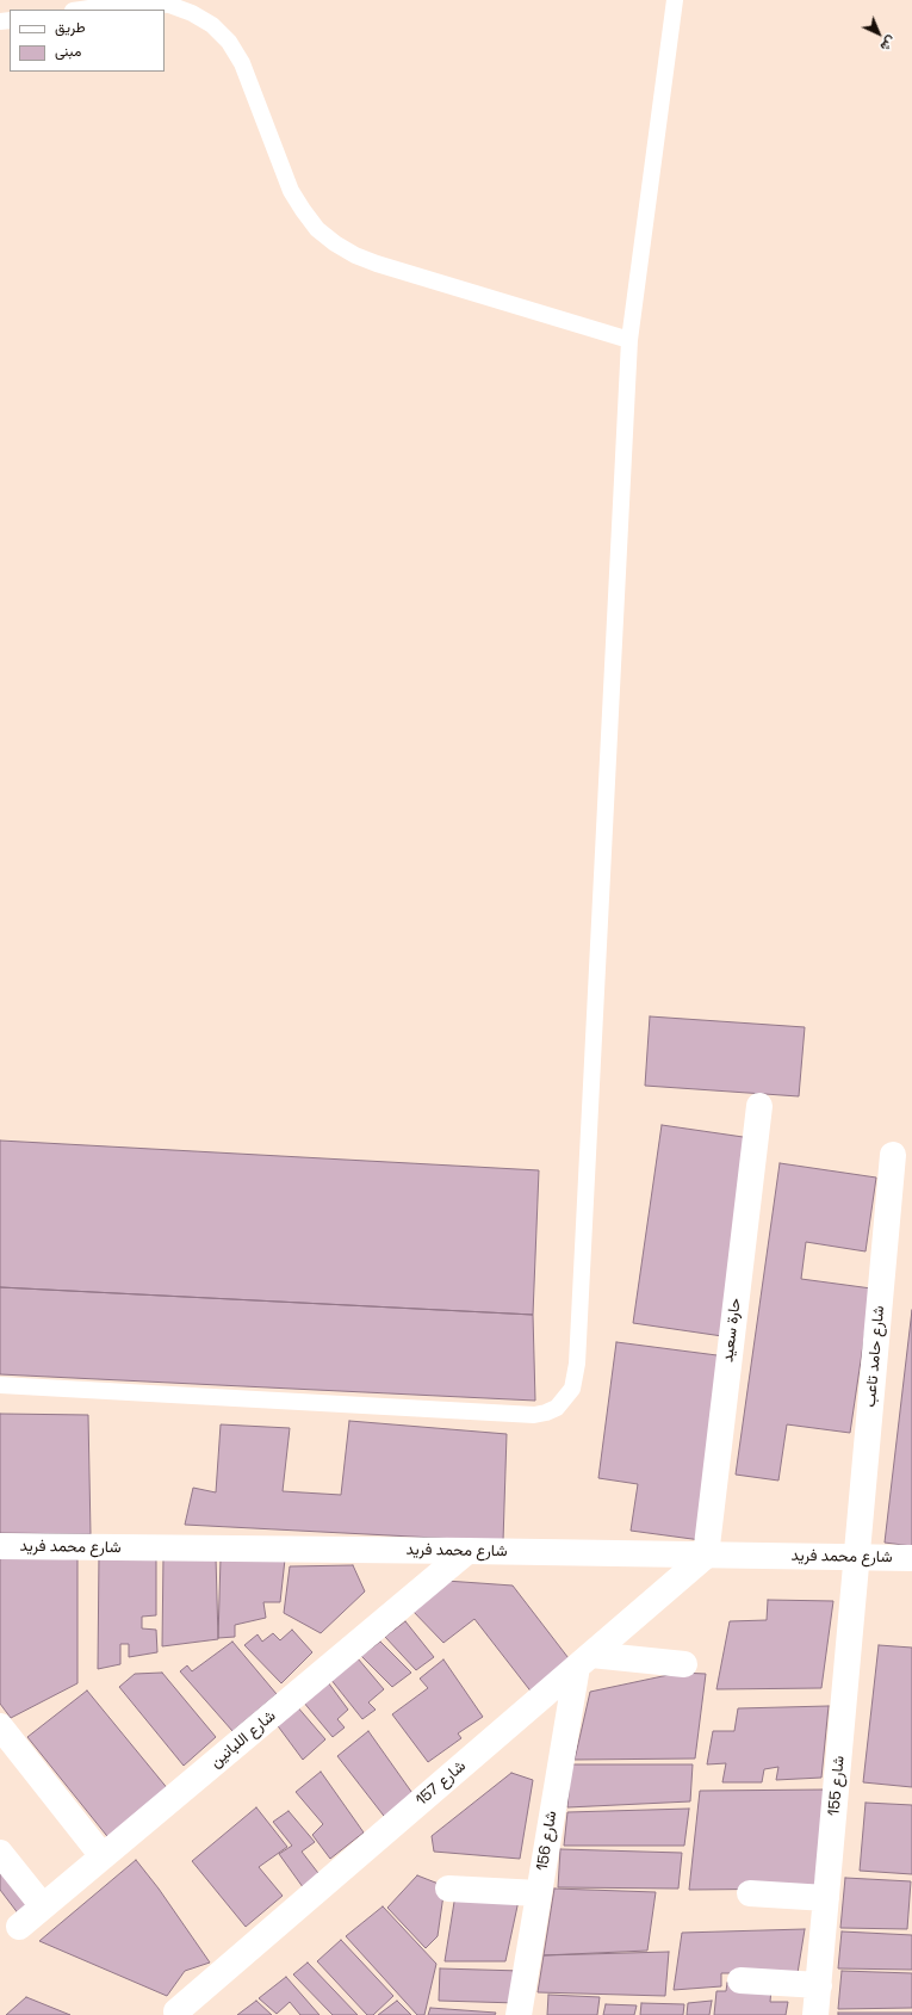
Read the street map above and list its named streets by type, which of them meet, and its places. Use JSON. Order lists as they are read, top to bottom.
{
  "streets": {
    "street": [
      "حارة سعيد",
      "شارع حامد تاعب",
      "شارع محمد فريد",
      "شارع اللبانين",
      "شارع 157",
      "شارع 155",
      "شارع 156"
    ]
  },
  "crossings": [
    ["حارة سعيد", "شارع محمد فريد"],
    ["حارة سعيد", "شارع 157"],
    ["شارع حامد تاعب", "شارع محمد فريد"],
    ["شارع حامد تاعب", "شارع 155"],
    ["شارع محمد فريد", "شارع اللبانين"],
    ["شارع محمد فريد", "شارع 157"],
    ["شارع محمد فريد", "شارع 155"],
    ["شارع 157", "شارع 156"]
  ],
  "legend": ["طريق", "مبنى"],
  "north": "bottom right"
}
